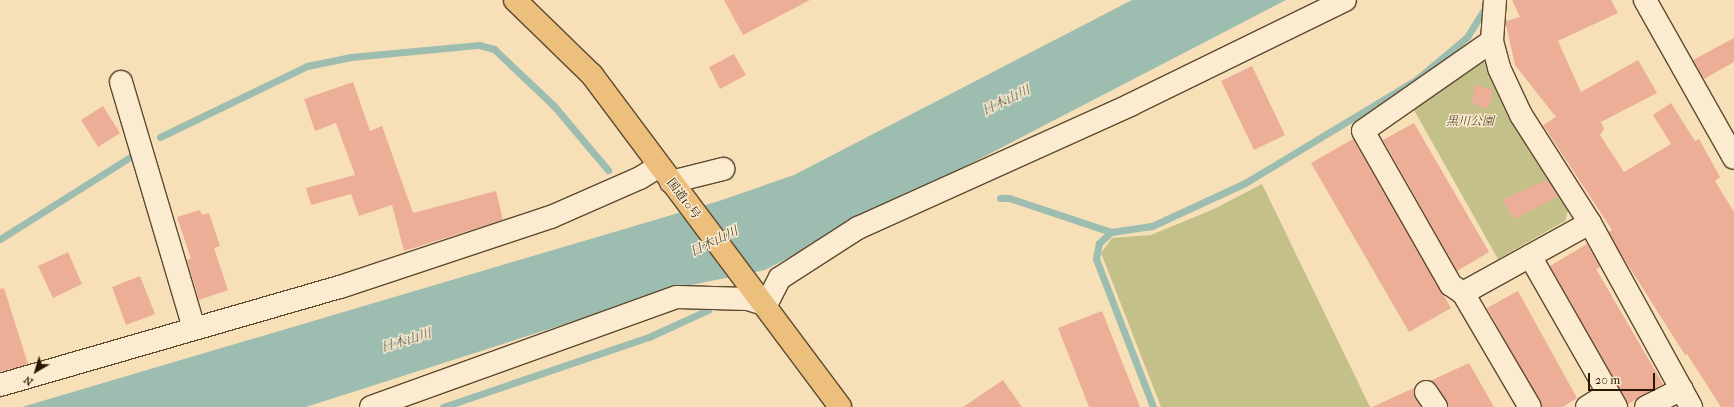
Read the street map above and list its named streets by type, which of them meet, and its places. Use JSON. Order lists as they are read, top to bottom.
{
  "streets": {
    "highway": ["国道10号"]
  },
  "water": ["日木山川"],
  "parks": ["黒川公園"],
  "scale_bar": "20 m",
  "north": "bottom left"
}
